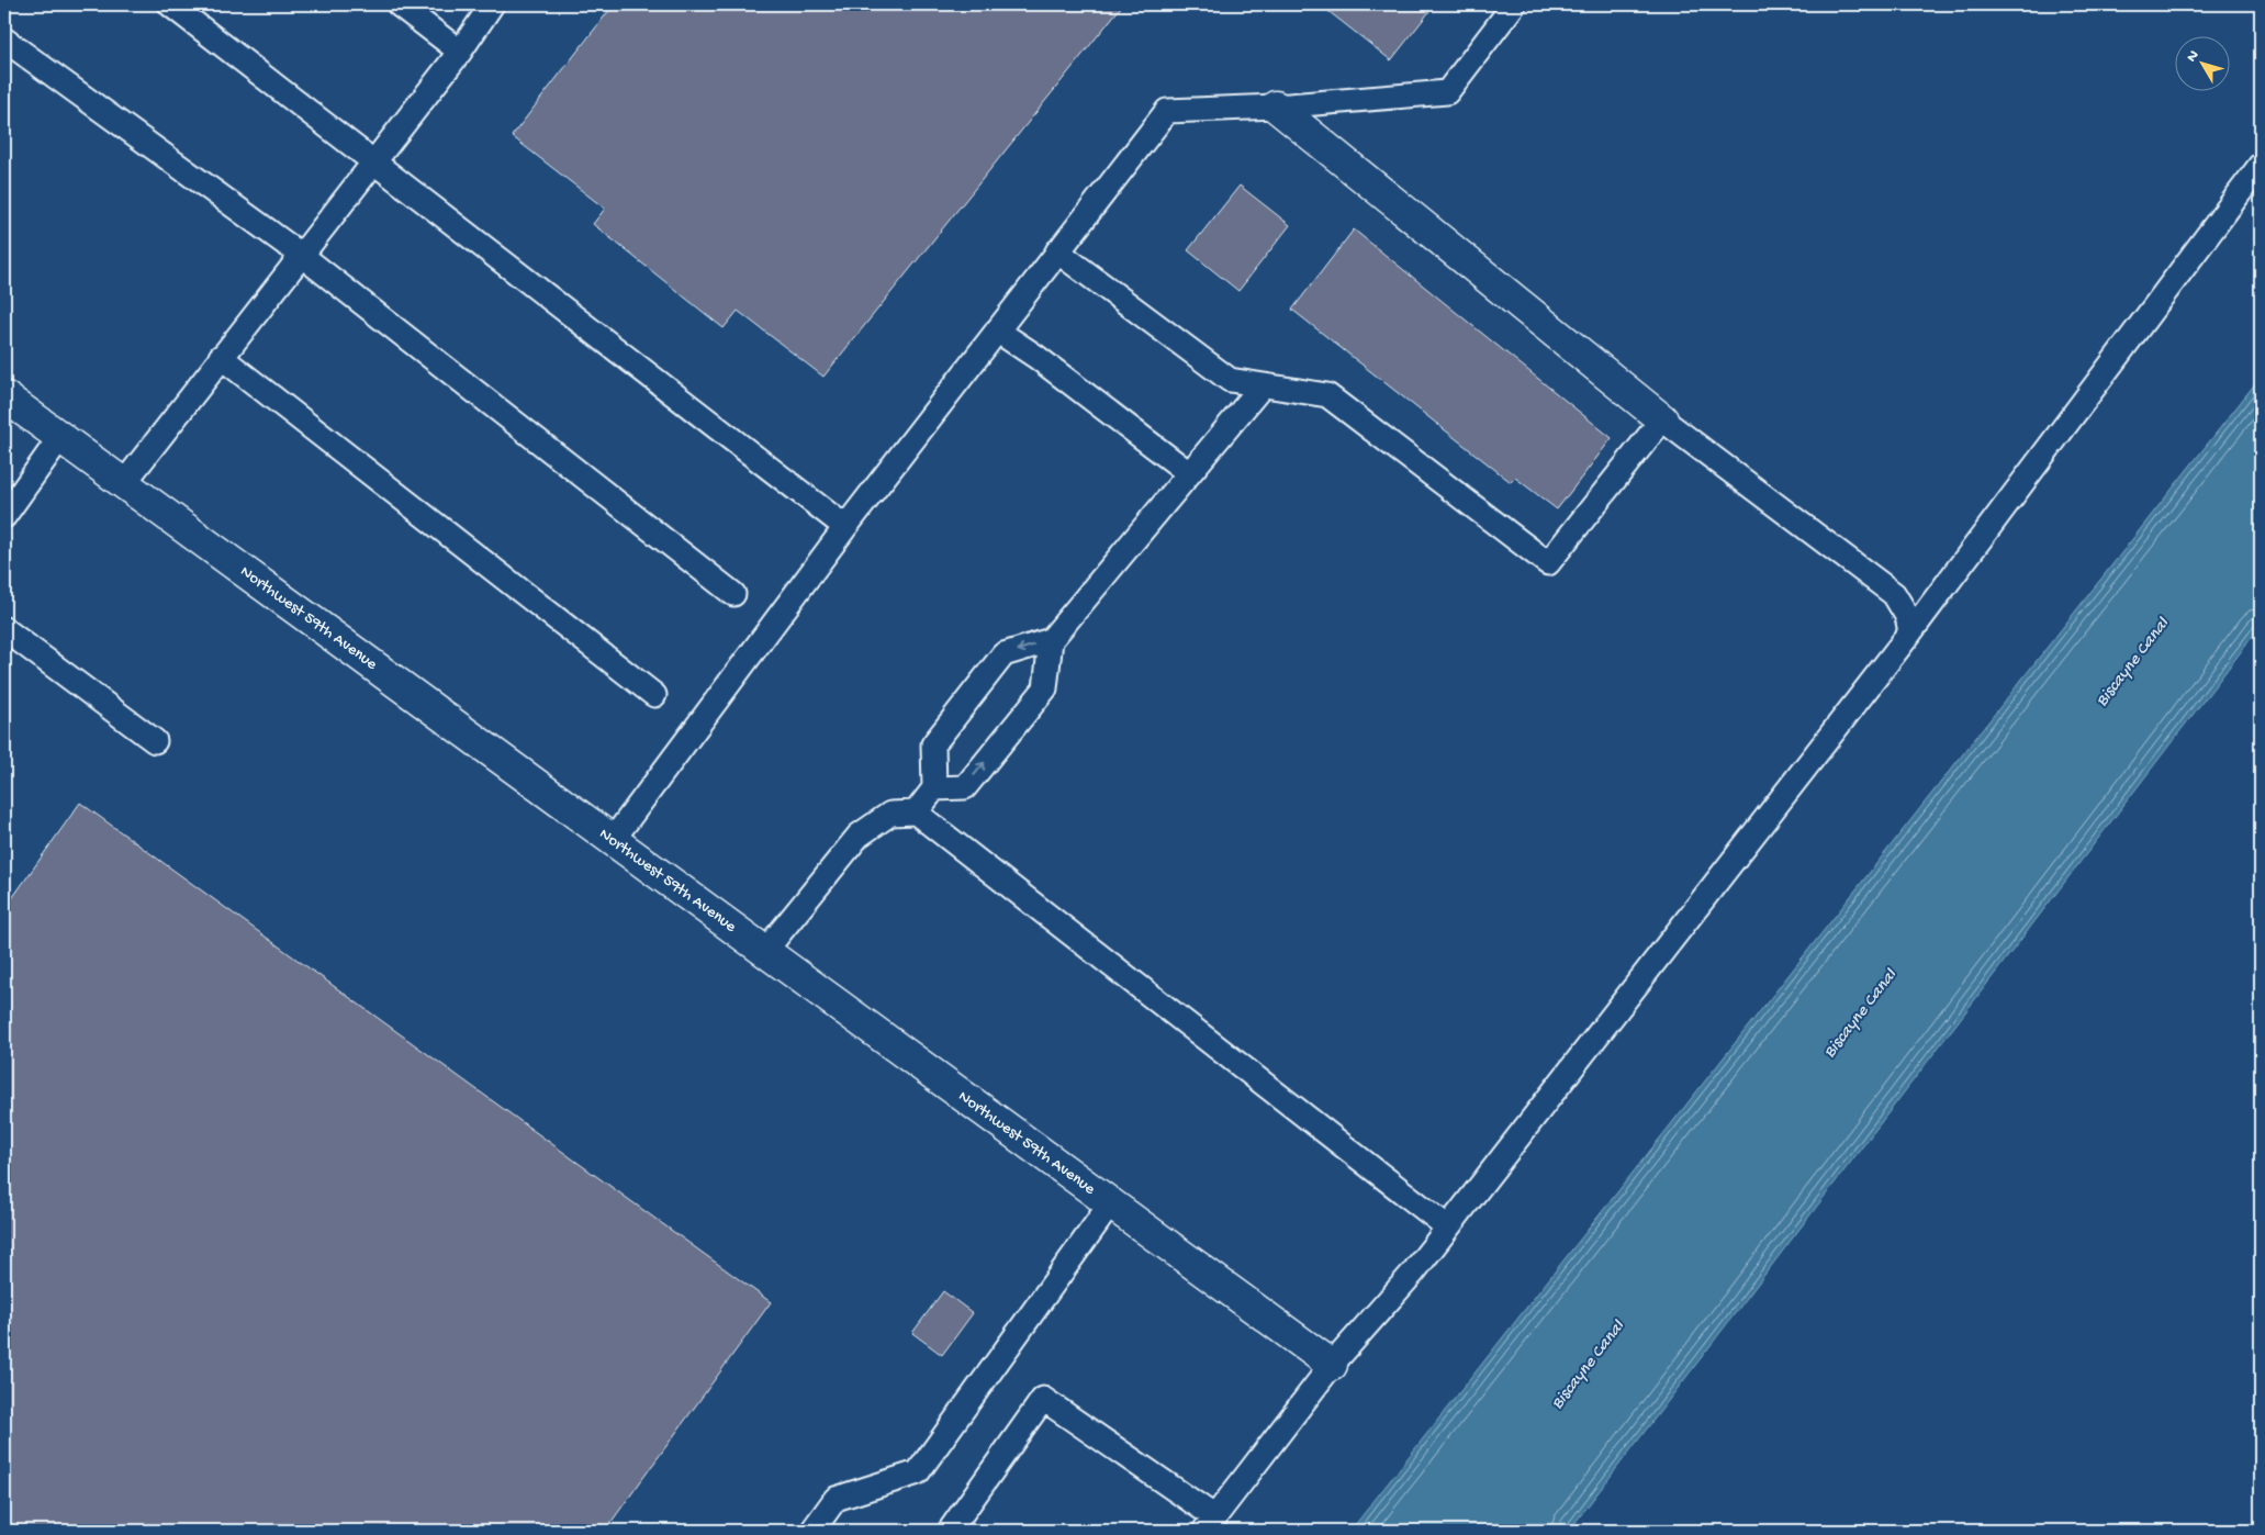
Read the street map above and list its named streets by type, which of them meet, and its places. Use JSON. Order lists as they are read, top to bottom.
{
  "streets": {
    "street": ["Northwest 59th Avenue"]
  },
  "water": ["Biscayne Canal"],
  "north": "top left"
}
